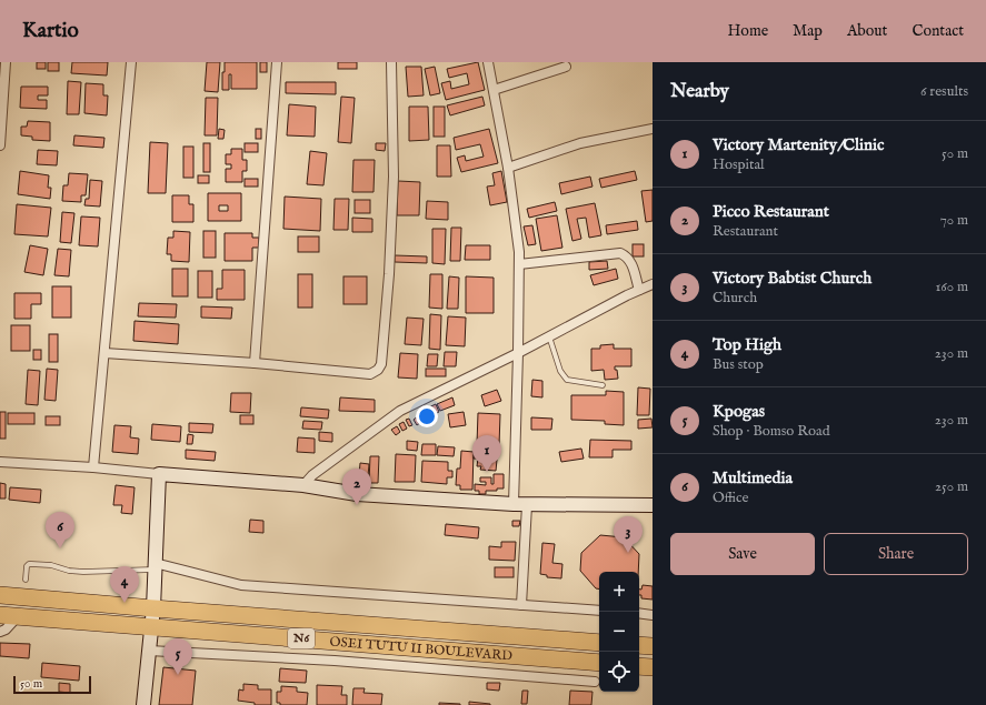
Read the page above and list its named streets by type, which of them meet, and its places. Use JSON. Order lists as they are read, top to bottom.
{
  "streets": {
    "highway": ["N6", "OSEI TUTU II BOULEVARD"]
  },
  "scale_bar": "50 m",
  "page": {
    "header": "Kartio",
    "nav": [
      "Home",
      "Map",
      "About",
      "Contact"
    ],
    "heading": ["Nearby", "6 results"],
    "list": [
      {
        "mark": "1",
        "name": "Victory Martenity/Clinic",
        "note": "Hospital",
        "value": "50 m"
      },
      {
        "mark": "2",
        "name": "Picco Restaurant",
        "note": "Restaurant",
        "value": "70 m"
      },
      {
        "mark": "3",
        "name": "Victory Babtist Church",
        "note": "Church",
        "value": "160 m"
      },
      {
        "mark": "4",
        "name": "Top High",
        "note": "Bus stop",
        "value": "230 m"
      },
      {
        "mark": "5",
        "name": "Kpogas",
        "note": "Shop · Bomso Road",
        "value": "230 m"
      },
      {
        "mark": "6",
        "name": "Multimedia",
        "note": "Office",
        "value": "250 m"
      }
    ],
    "pins": [
      "1",
      "2",
      "6",
      "3",
      "4",
      "5"
    ],
    "buttons": ["Save", "Share"],
    "map_buttons": ["+", "−"],
    "scale": "50 m"
  }
}
